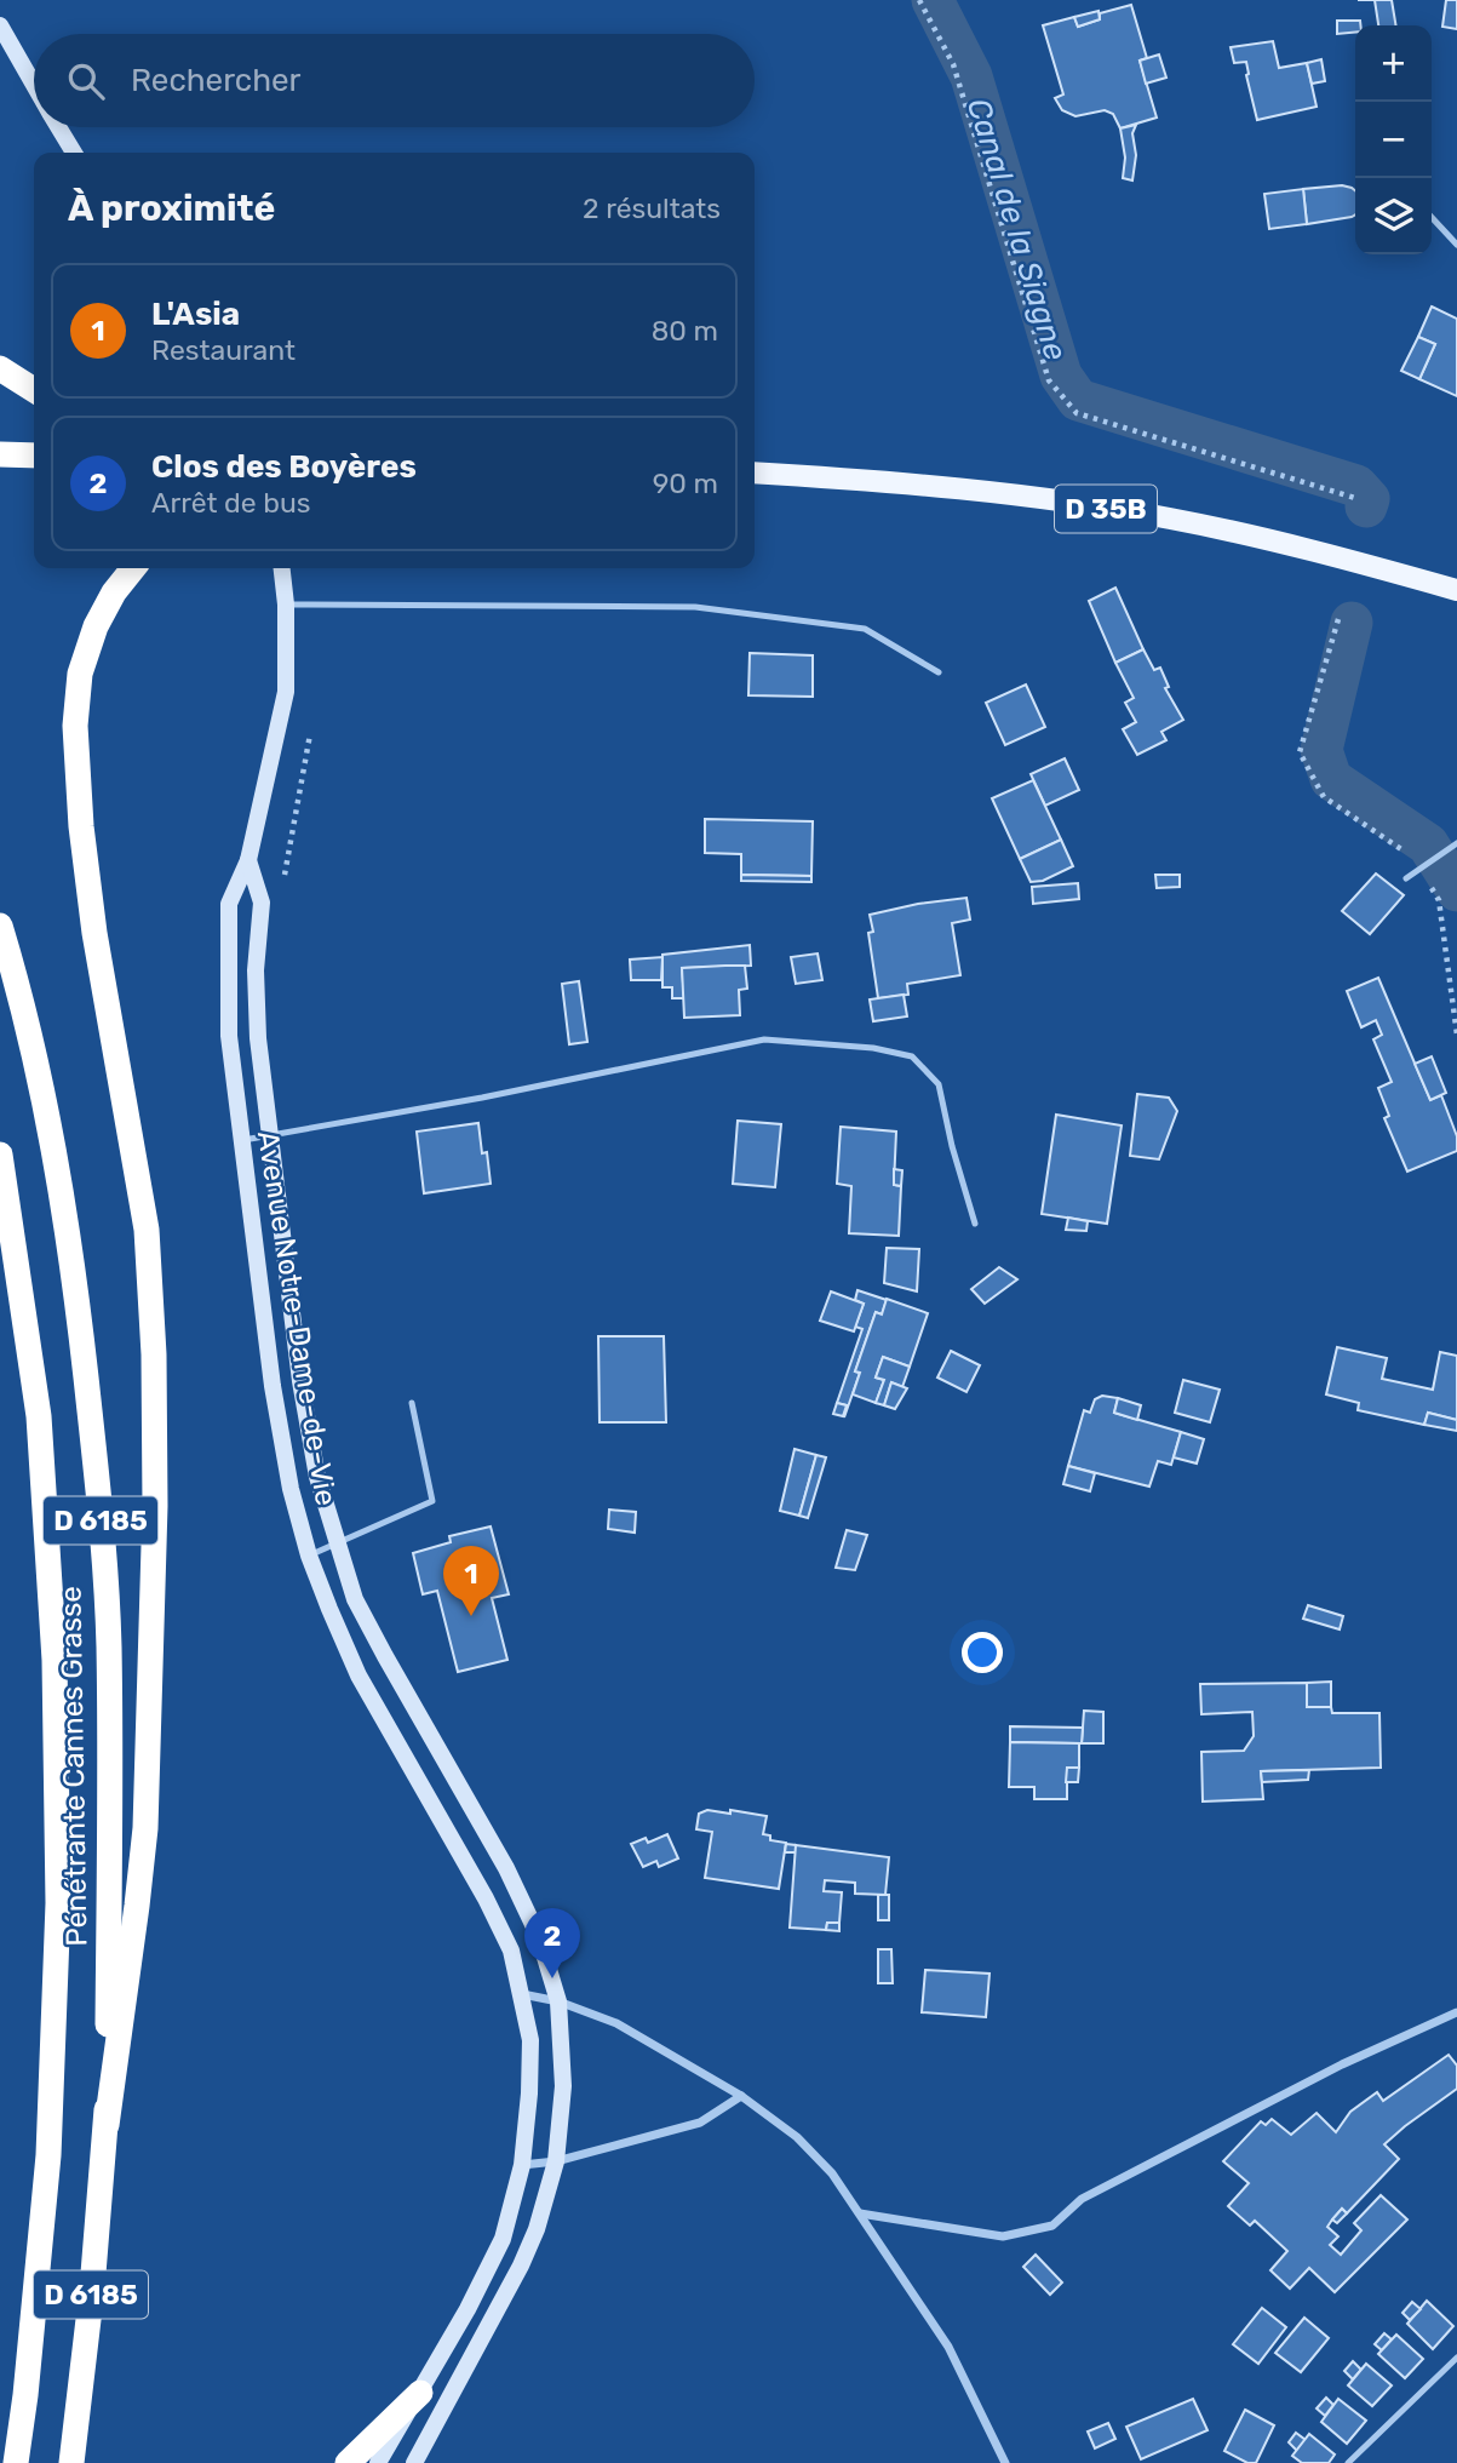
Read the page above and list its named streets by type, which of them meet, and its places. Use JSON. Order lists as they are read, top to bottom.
{
  "streets": {
    "highway": ["D 6185", "Pénétrante Cannes Grasse"],
    "main road": ["D 35B", "Avenue Notre-Dame-de-Vie"]
  },
  "water": ["Canal de la Siagne"],
  "page": {
    "map_buttons": ["+", "−"],
    "search": "Rechercher",
    "heading": ["À proximité", "2 résultats"],
    "list": [
      {
        "mark": "1",
        "name": "L'Asia",
        "note": "Restaurant",
        "value": "80 m"
      },
      {
        "mark": "2",
        "name": "Clos des Boyères",
        "note": "Arrêt de bus",
        "value": "90 m"
      }
    ],
    "pins": ["1", "2"]
  }
}
